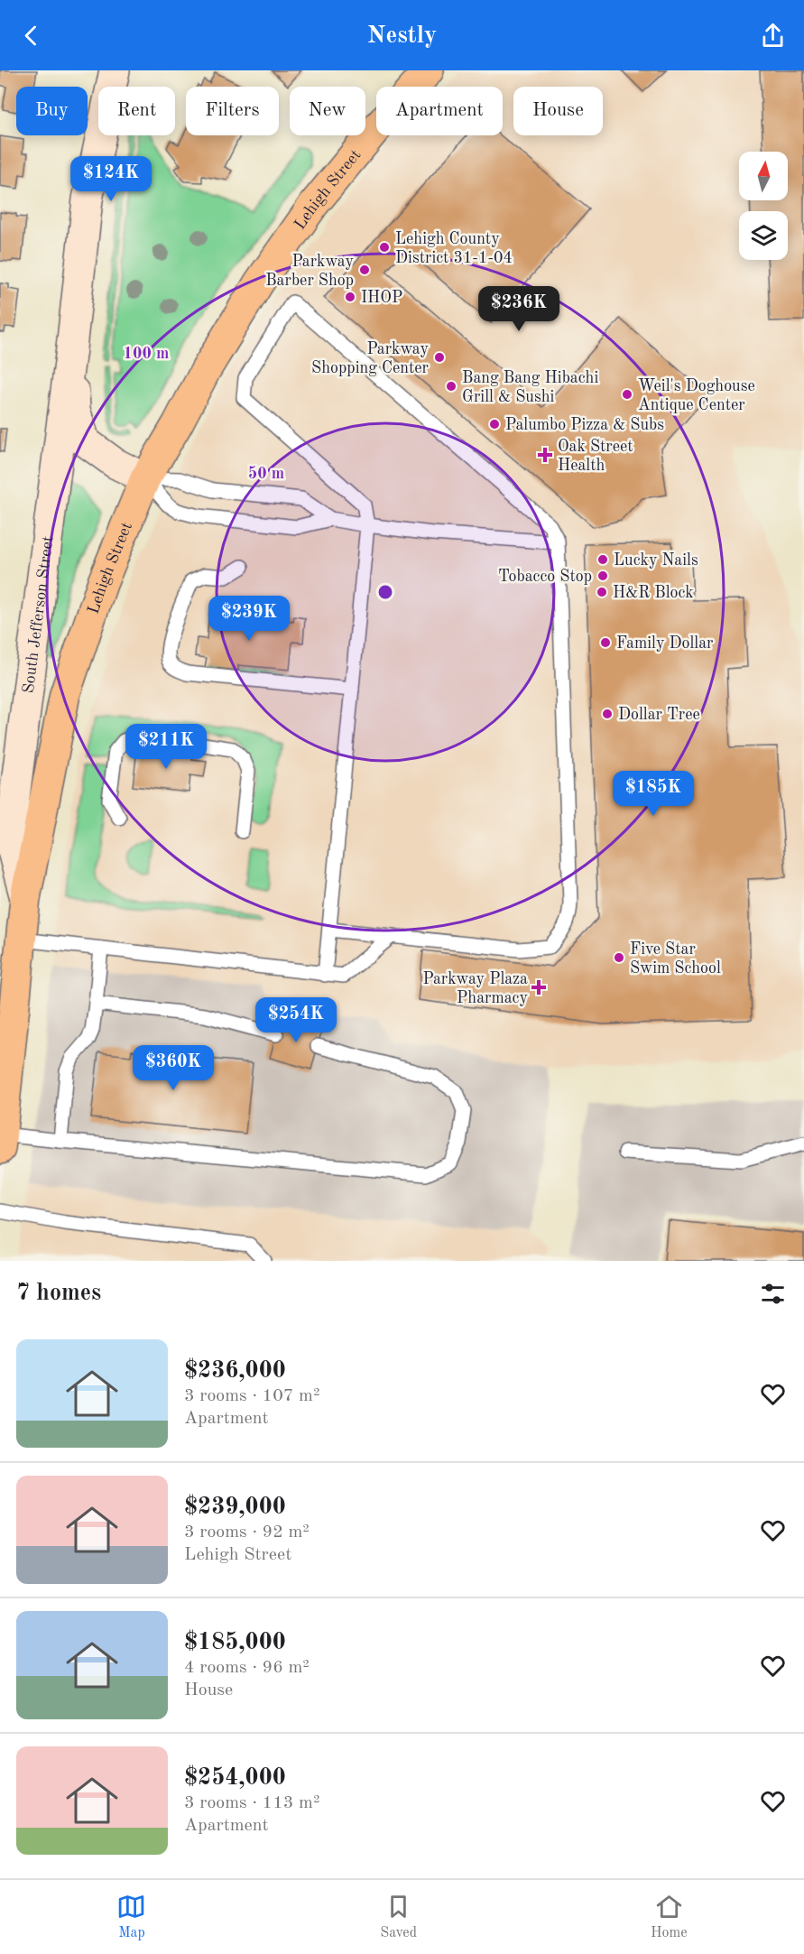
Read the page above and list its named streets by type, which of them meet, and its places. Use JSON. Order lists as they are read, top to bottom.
{
  "streets": {
    "main road": ["Lehigh Street", "South Jefferson Street"]
  },
  "crossings": [
    ["Lehigh Street", "South Jefferson Street"]
  ],
  "places": {
    "other": [
      "Lehigh County District 31-1-04",
      "Parkway Barber Shop",
      "IHOP",
      "Parkway Shopping Center",
      "Bang Bang Hibachi Grill & Sushi",
      "Weil's Doghouse Antique Center",
      "Palumbo Pizza & Subs",
      "Lucky Nails",
      "Tobacco Stop",
      "H&R Block",
      "Family Dollar",
      "Dollar Tree",
      "Five Star Swim School"
    ],
    "health": ["Oak Street Health", "Parkway Plaza Pharmacy"]
  },
  "north": "top",
  "page": {
    "header": "Nestly",
    "chip": [
      "Buy",
      "Rent",
      "Filters",
      "New",
      "Apartment",
      "House"
    ],
    "price": [
      "$124K",
      "$236K",
      "$239K",
      "$211K",
      "$185K",
      "$254K",
      "$360K"
    ],
    "heading": "7 homes",
    "list": [
      {
        "name": "$236,000",
        "note": "3 rooms · 107 m² · Apartment"
      },
      {
        "name": "$239,000",
        "note": "3 rooms · 92 m² · Lehigh Street"
      },
      {
        "name": "$185,000",
        "note": "4 rooms · 96 m² · House"
      },
      {
        "name": "$254,000",
        "note": "3 rooms · 113 m² · Apartment"
      }
    ],
    "tabs": ["Map", "Saved", "Home"]
  },
  "rings": ["100 m", "50 m"]
}
